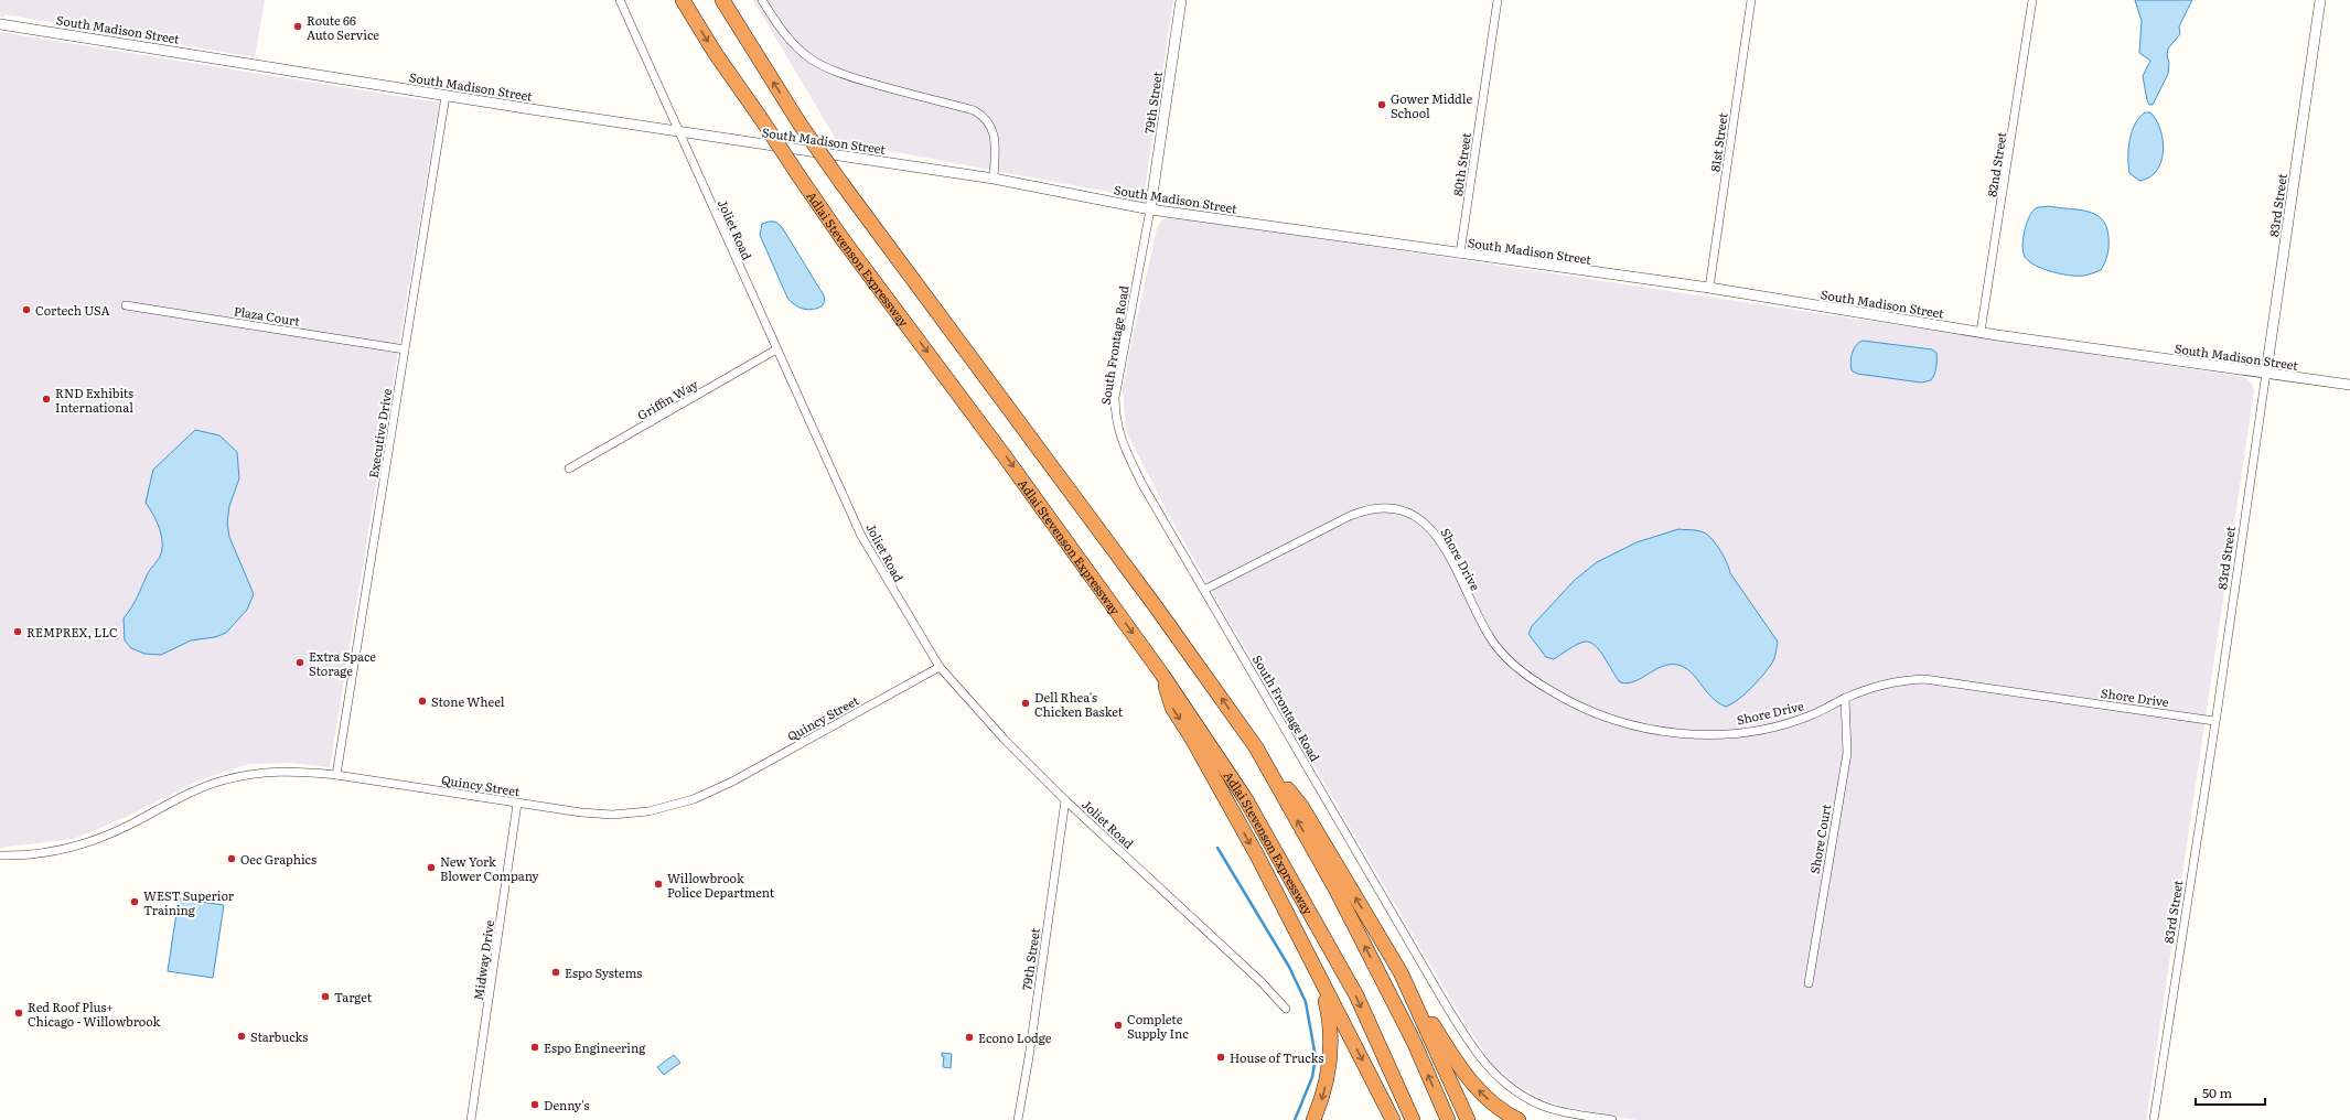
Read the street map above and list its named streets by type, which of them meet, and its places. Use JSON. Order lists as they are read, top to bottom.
{
  "streets": {
    "highway": ["Adlai Stevenson Expressway"],
    "street": [
      "South Madison Street",
      "79th Street",
      "81st Street",
      "80th Street",
      "82nd Street",
      "83rd Street",
      "Joliet Road",
      "Plaza Court",
      "South Frontage Road",
      "Griffin Way",
      "Executive Drive",
      "Shore Drive",
      "Quincy Street",
      "Shore Court",
      "Midway Drive"
    ]
  },
  "crossings": [
    ["South Madison Street", "79th Street"],
    ["South Madison Street", "81st Street"],
    ["South Madison Street", "80th Street"],
    ["South Madison Street", "82nd Street"],
    ["South Madison Street", "83rd Street"],
    ["South Madison Street", "Joliet Road"],
    ["South Madison Street", "South Frontage Road"],
    ["South Madison Street", "Executive Drive"],
    ["79th Street", "Joliet Road"],
    ["79th Street", "South Frontage Road"],
    ["83rd Street", "Shore Drive"],
    ["Joliet Road", "Griffin Way"],
    ["Joliet Road", "Quincy Street"],
    ["Plaza Court", "Executive Drive"],
    ["South Frontage Road", "Shore Drive"],
    ["Executive Drive", "Quincy Street"],
    ["Shore Drive", "Shore Court"],
    ["Quincy Street", "Midway Drive"]
  ],
  "places": [
    "Route 66 Auto Service",
    "Gower Middle School",
    "Cortech USA",
    "RND Exhibits International",
    "REMPREX, LLC",
    "Extra Space Storage",
    "Stone Wheel",
    "Dell Rhea's Chicken Basket",
    "Oec Graphics",
    "New York Blower Company",
    "Willowbrook Police Department",
    "WEST Superior Training",
    "Espo Systems",
    "Target",
    "Red Roof Plus+ Chicago - Willowbrook",
    "Complete Supply Inc",
    "Starbucks",
    "Econo Lodge",
    "Espo Engineering",
    "House of Trucks",
    "Denny's"
  ],
  "scale_bar": "50 m"
}
